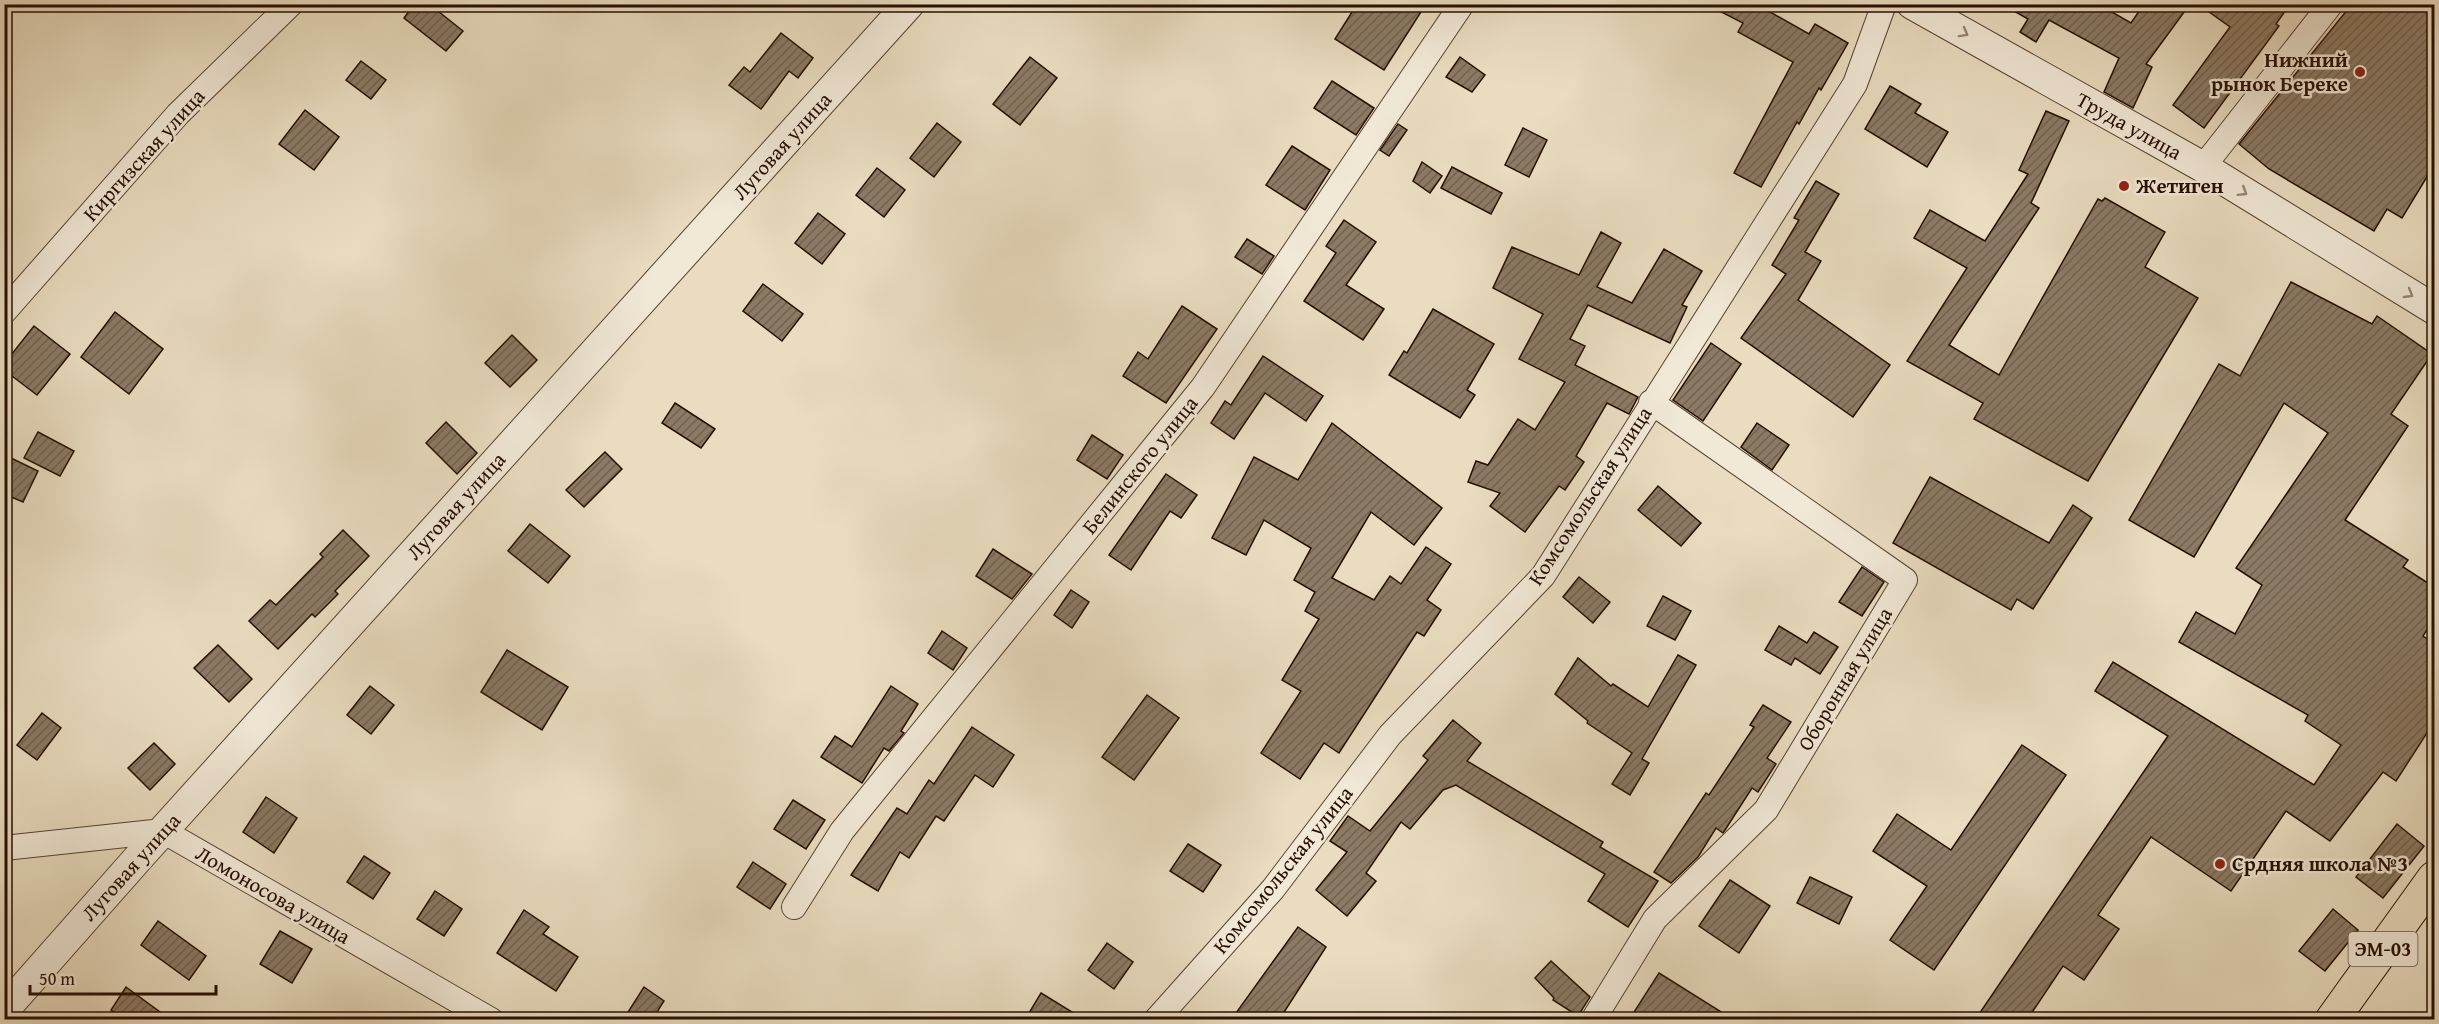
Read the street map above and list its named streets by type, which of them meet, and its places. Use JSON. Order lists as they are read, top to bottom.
{
  "streets": {
    "highway": ["ЭМ-03"],
    "street": [
      "Труда улица",
      "Луговая улица",
      "Киргизская улица",
      "Белинского улица",
      "Комсомольская улица",
      "Оборонная улица",
      "Ломоносова улица"
    ]
  },
  "crossings": [
    ["Луговая улица", "Ломоносова улица"],
    ["Комсомольская улица", "Оборонная улица"]
  ],
  "one_way": ["Труда улица"],
  "places": ["Нижний рынок Береке", "Жетиген", "Срдняя школа №3"],
  "scale_bar": "50 m"
}
